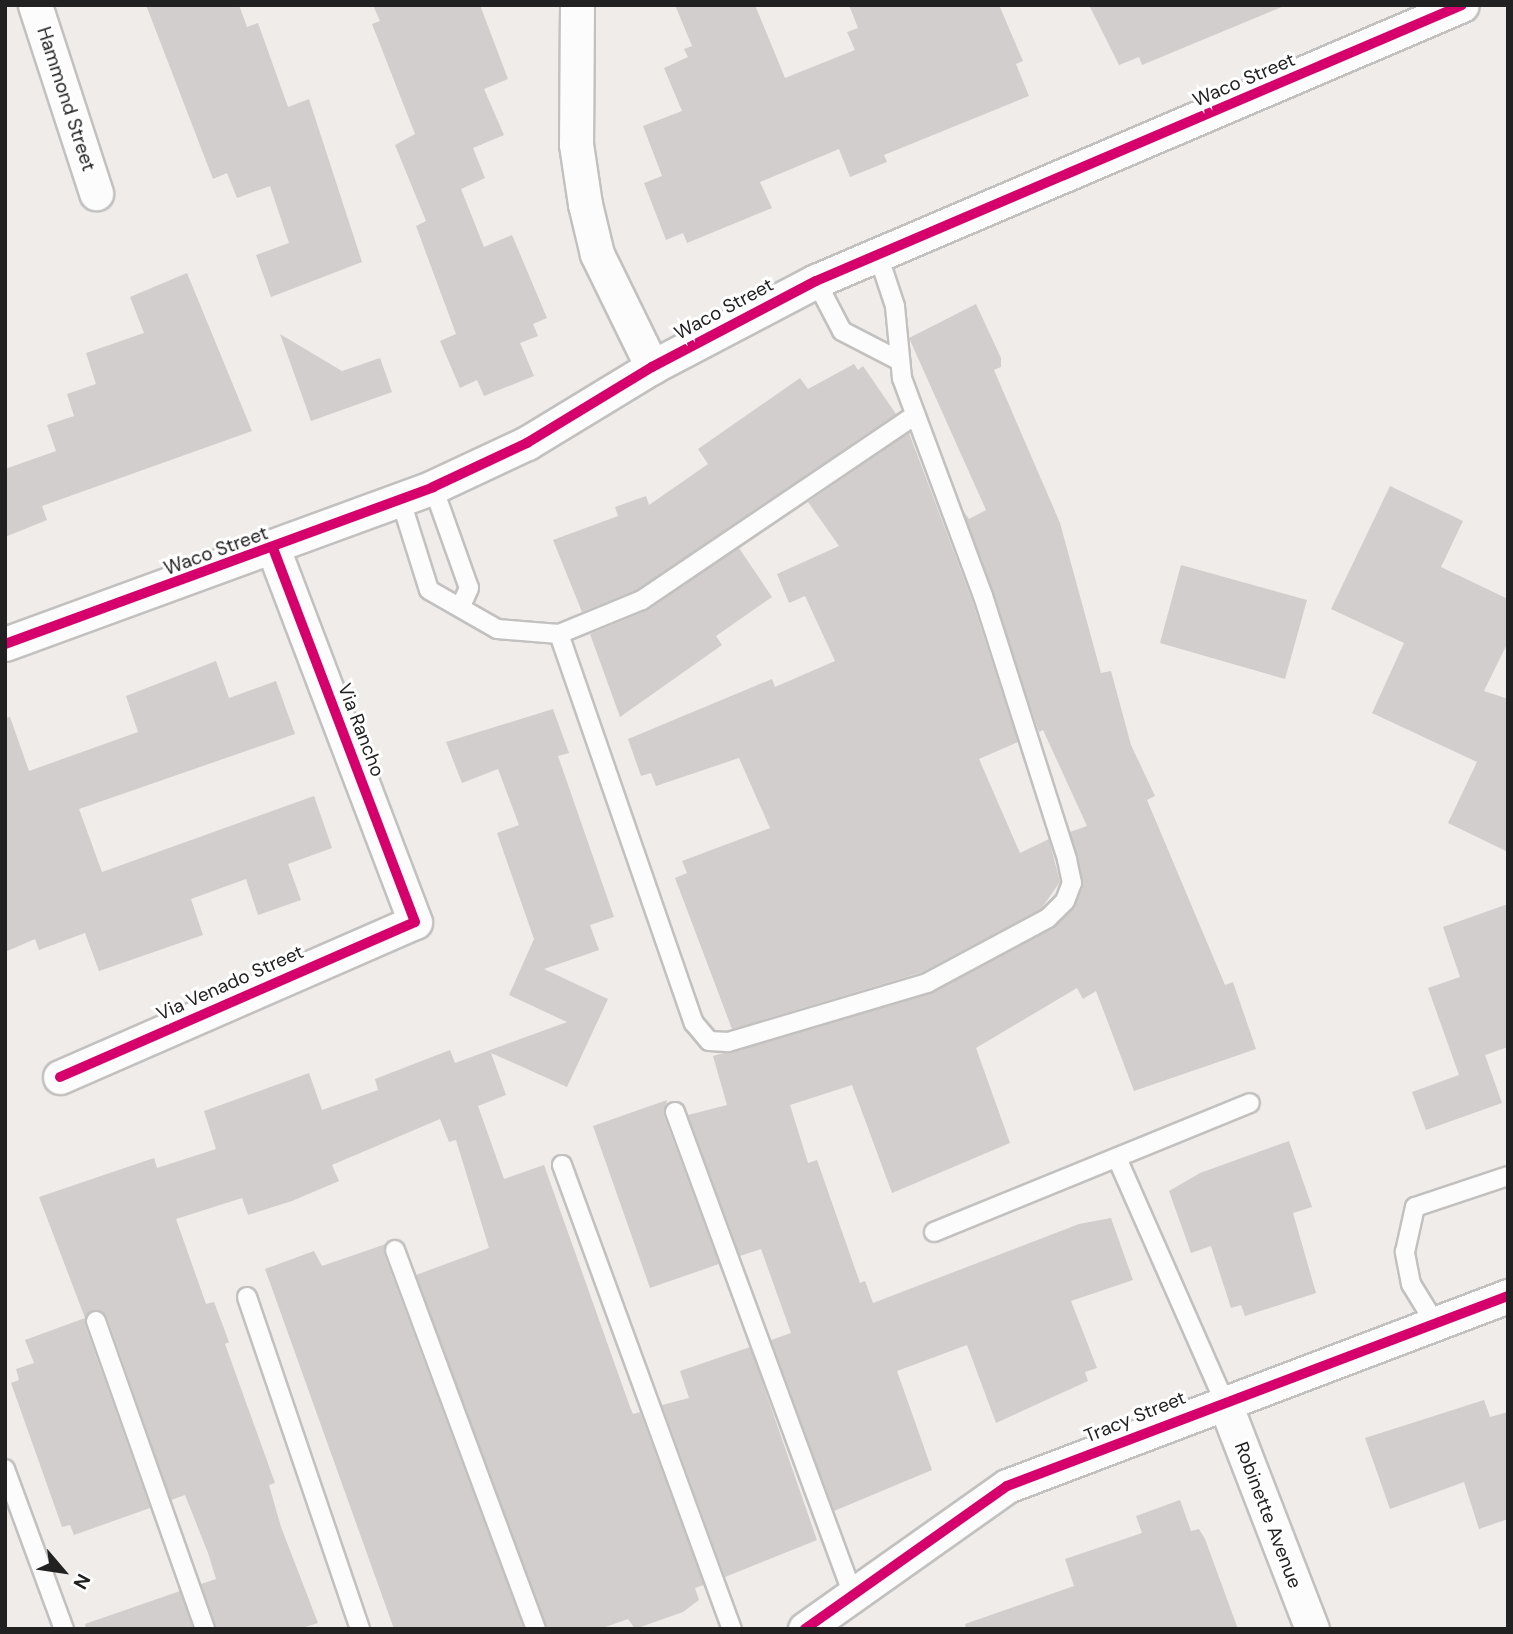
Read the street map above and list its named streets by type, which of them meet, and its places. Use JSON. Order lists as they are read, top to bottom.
{
  "streets": {
    "street": [
      "Waco Street",
      "Hammond Street",
      "Via Rancho",
      "Via Venado Street",
      "Tracy Street",
      "Robinette Avenue"
    ]
  },
  "crossings": [
    ["Waco Street", "Via Rancho"],
    ["Via Rancho", "Via Venado Street"],
    ["Tracy Street", "Robinette Avenue"]
  ],
  "north": "bottom right"
}
